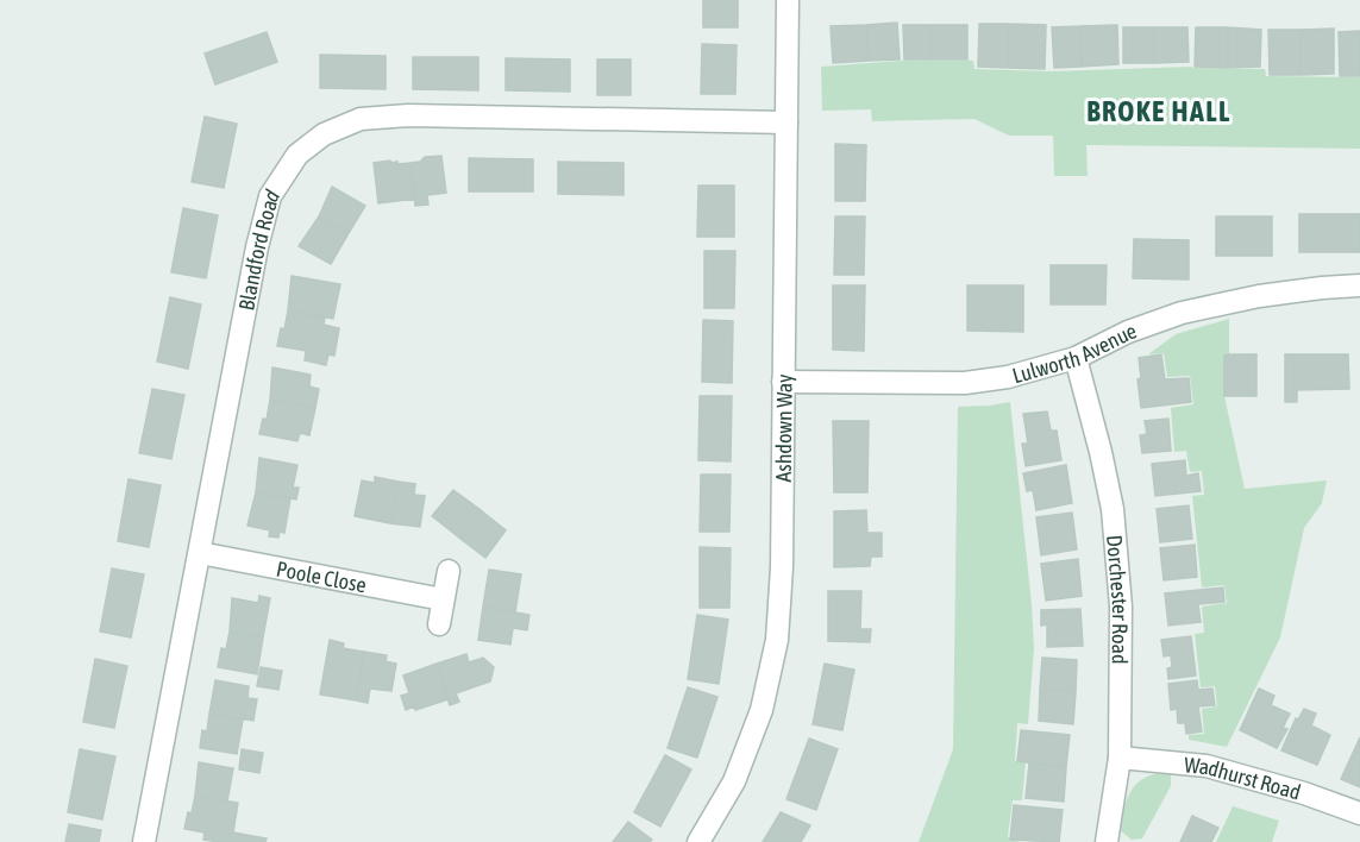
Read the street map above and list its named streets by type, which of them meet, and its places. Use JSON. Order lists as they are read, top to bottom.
{
  "streets": {
    "street": [
      "Blandford Road",
      "Lulworth Avenue",
      "Ashdown Way",
      "Poole Close",
      "Dorchester Road",
      "Wadhurst Road"
    ]
  },
  "crossings": [
    ["Blandford Road", "Ashdown Way"],
    ["Blandford Road", "Poole Close"],
    ["Lulworth Avenue", "Ashdown Way"],
    ["Lulworth Avenue", "Dorchester Road"],
    ["Dorchester Road", "Wadhurst Road"]
  ],
  "districts": ["BROKE HALL"]
}
